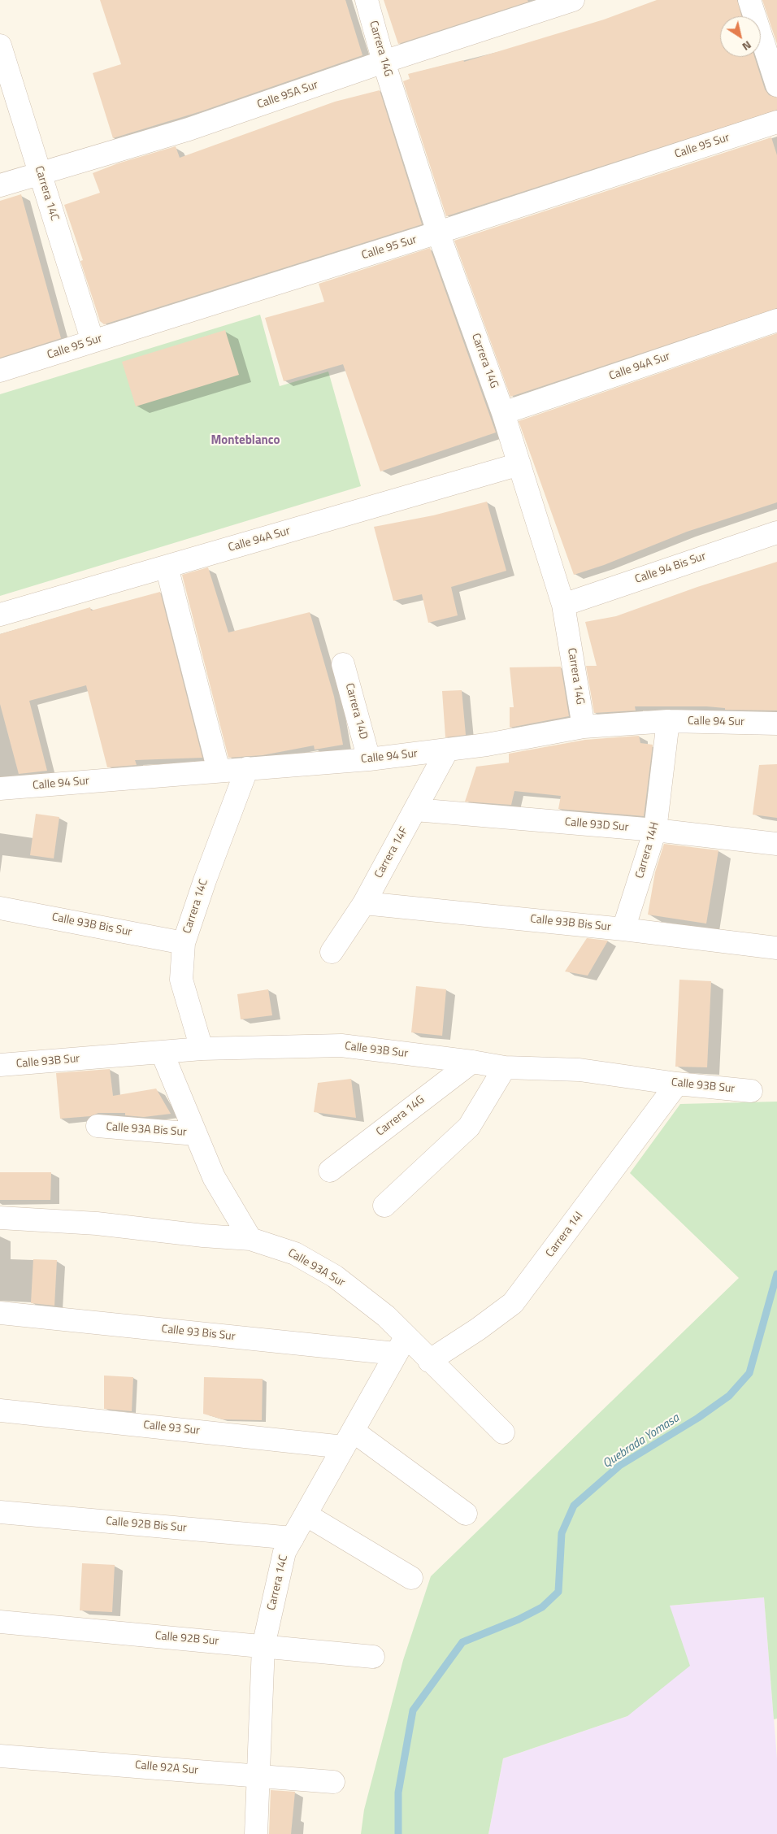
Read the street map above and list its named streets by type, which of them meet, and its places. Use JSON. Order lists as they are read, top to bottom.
{
  "streets": {
    "street": [
      "Carrera 14G",
      "Calle 95A Sur",
      "Calle 95 Sur",
      "Carrera 14C",
      "Calle 94A Sur",
      "Calle 94 Bis Sur",
      "Carrera 14D",
      "Calle 94 Sur",
      "Calle 93D Sur",
      "Carrera 14H",
      "Carrera 14F",
      "Calle 93B Bis Sur",
      "Calle 93B Sur",
      "Calle 93A Bis Sur",
      "Carrera 14I",
      "Calle 93A Sur",
      "Calle 93 Bis Sur",
      "Calle 93 Sur",
      "Calle 92B Bis Sur",
      "Calle 92B Sur",
      "Calle 92A Sur"
    ]
  },
  "crossings": [
    ["Carrera 14G", "Calle 95A Sur"],
    ["Carrera 14G", "Calle 95 Sur"],
    ["Carrera 14G", "Calle 94A Sur"],
    ["Carrera 14G", "Calle 94 Bis Sur"],
    ["Carrera 14G", "Calle 94 Sur"],
    ["Carrera 14G", "Calle 93B Sur"],
    ["Calle 95A Sur", "Carrera 14C"],
    ["Calle 95 Sur", "Carrera 14C"],
    ["Carrera 14C", "Calle 94 Sur"],
    ["Carrera 14C", "Calle 93B Bis Sur"],
    ["Carrera 14C", "Calle 93B Sur"],
    ["Carrera 14C", "Calle 93A Sur"],
    ["Carrera 14C", "Calle 93 Bis Sur"],
    ["Carrera 14C", "Calle 93 Sur"],
    ["Carrera 14C", "Calle 92B Bis Sur"],
    ["Carrera 14C", "Calle 92B Sur"],
    ["Carrera 14C", "Calle 92A Sur"],
    ["Carrera 14D", "Calle 94 Sur"],
    ["Calle 94 Sur", "Carrera 14H"],
    ["Calle 94 Sur", "Carrera 14F"],
    ["Calle 93D Sur", "Carrera 14H"],
    ["Calle 93D Sur", "Carrera 14F"],
    ["Carrera 14H", "Calle 93B Bis Sur"],
    ["Carrera 14F", "Calle 93B Bis Sur"],
    ["Calle 93B Sur", "Carrera 14I"],
    ["Carrera 14I", "Calle 93A Sur"],
    ["Calle 93A Sur", "Calle 93 Bis Sur"]
  ],
  "districts": ["Monteblanco"],
  "water": ["Quebrada Yomasa"],
  "north": "bottom right"
}
